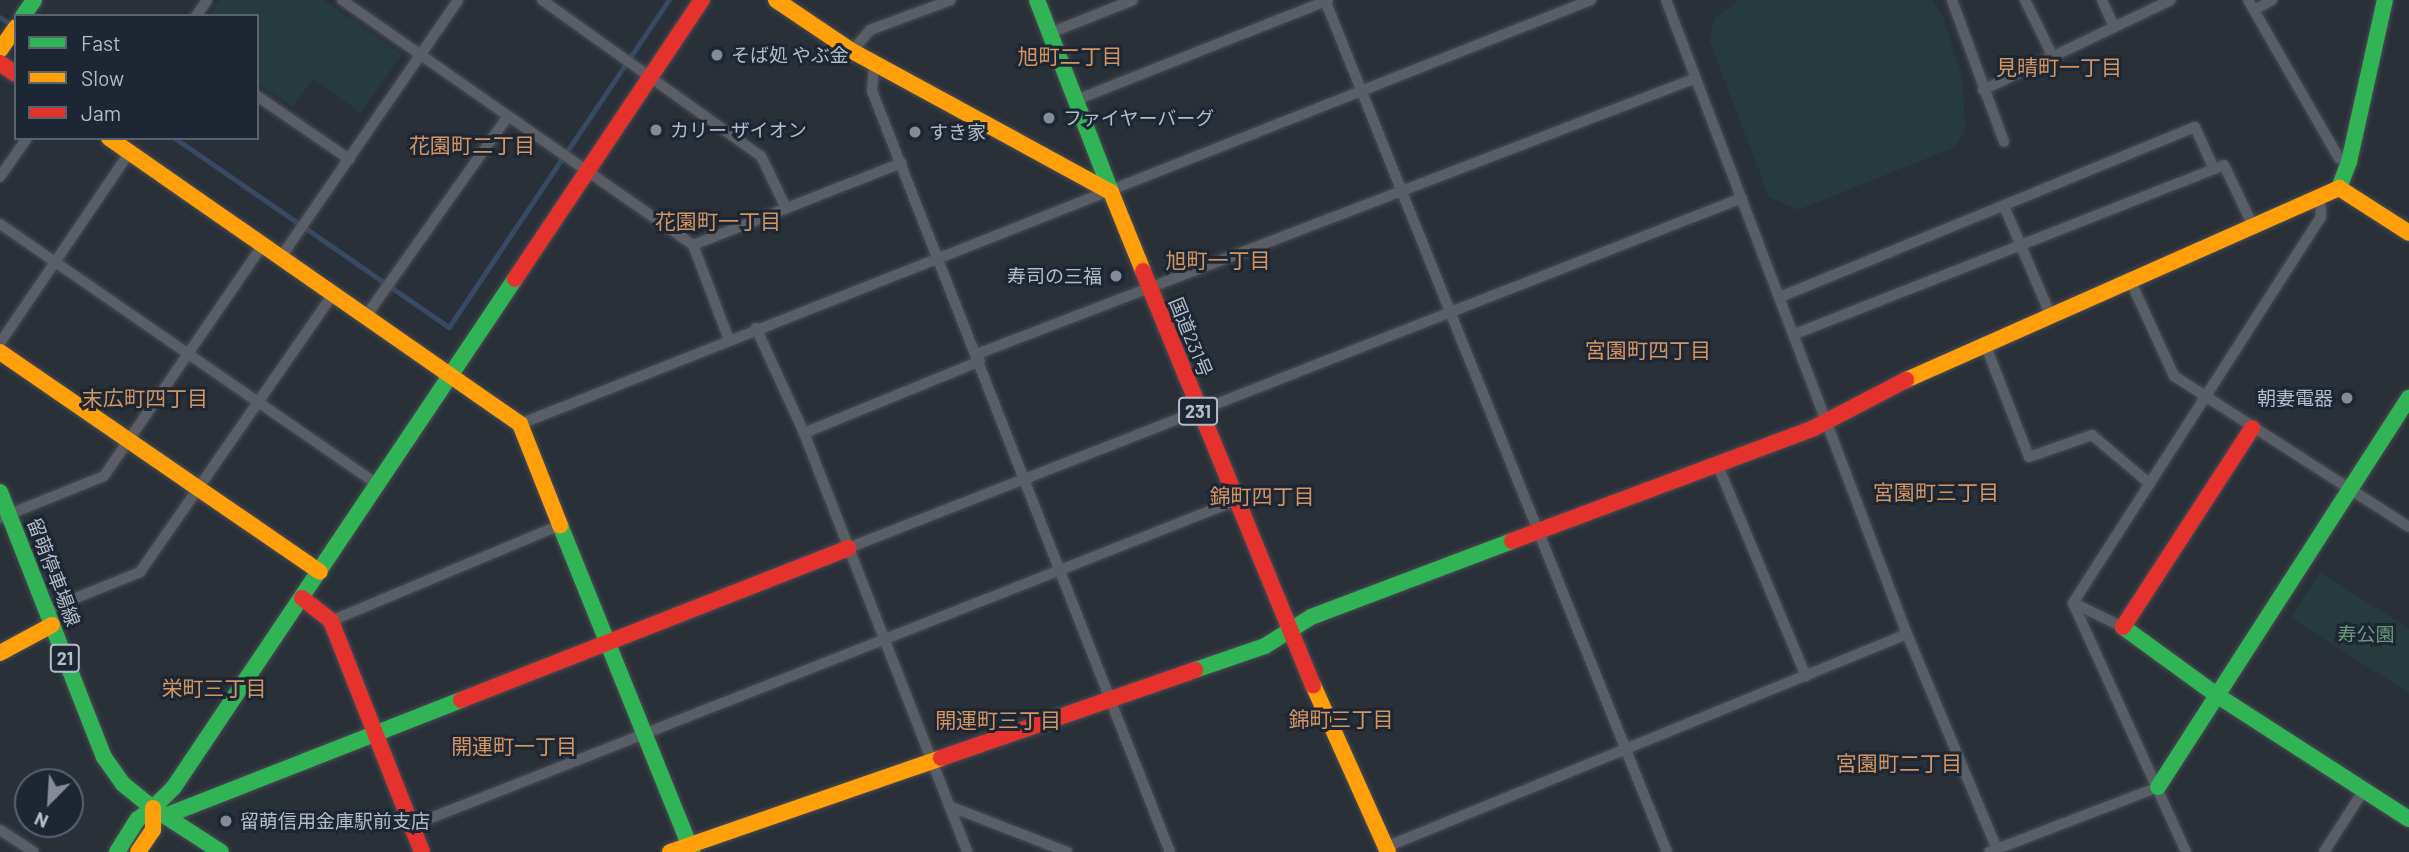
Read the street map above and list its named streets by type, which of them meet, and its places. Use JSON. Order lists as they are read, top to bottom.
{
  "streets": {
    "main road": [
      "国道231号",
      "231",
      "留萌停車場線",
      "21"
    ]
  },
  "districts": [
    "旭町二丁目",
    "見晴町一丁目",
    "花園町二丁目",
    "花園町一丁目",
    "旭町一丁目",
    "宮園町四丁目",
    "末広町四丁目",
    "宮園町三丁目",
    "錦町四丁目",
    "栄町三丁目",
    "錦町三丁目",
    "開運町三丁目",
    "開運町一丁目",
    "宮園町二丁目"
  ],
  "parks": ["寿公園"],
  "places": [
    "そば処 やぶ金",
    "ファイヤーバーグ",
    "カリー ザイオン",
    "すき家",
    "寿司の三福",
    "朝妻電器",
    "留萌信用金庫駅前支店"
  ],
  "legend": ["Fast", "Slow", "Jam"],
  "north": "bottom left"
}
